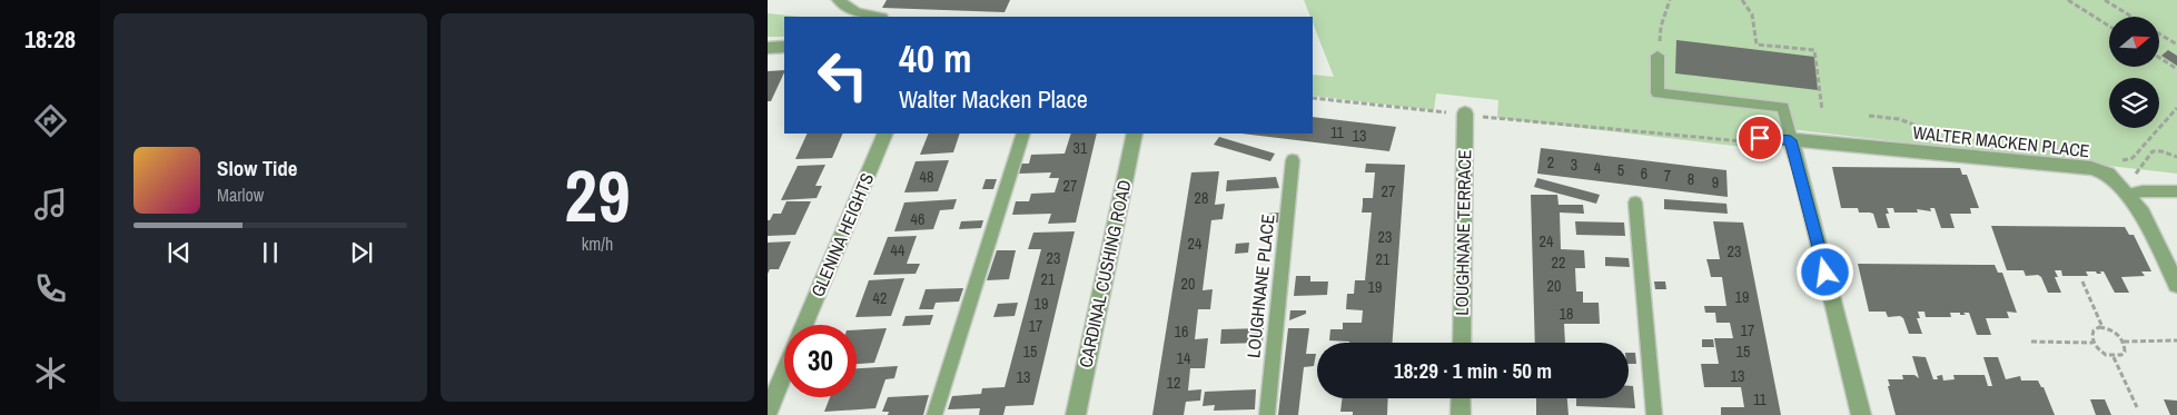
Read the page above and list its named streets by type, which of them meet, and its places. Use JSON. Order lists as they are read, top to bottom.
{
  "streets": {
    "street": [
      "WALTER MACKEN PLACE",
      "LOUGHNANE TERRACE",
      "GLENINA HEIGHTS",
      "CARDINAL CUSHING ROAD"
    ],
    "lane": ["LOUGHNANE PLACE"]
  },
  "house_numbers": [
    "11",
    "13",
    "31",
    "2",
    "3",
    "4",
    "5",
    "6",
    "7",
    "48",
    "8",
    "9",
    "27",
    "27",
    "28",
    "46",
    "23",
    "24",
    "24",
    "44",
    "23",
    "23",
    "21",
    "22",
    "21",
    "20",
    "20",
    "19",
    "19",
    "42",
    "19",
    "18",
    "17",
    "17",
    "16",
    "15",
    "15",
    "14",
    "13",
    "13",
    "12",
    "11"
  ],
  "north": "right",
  "page": {
    "tabs": "18:28",
    "tile": ["29", "km/h"],
    "turn": ["40 m", "Walter Macken Place"],
    "song": ["Slow Tide", "Marlow"],
    "limit": "30",
    "trip": "18:29 · 1 min · 50 m"
  }
}
